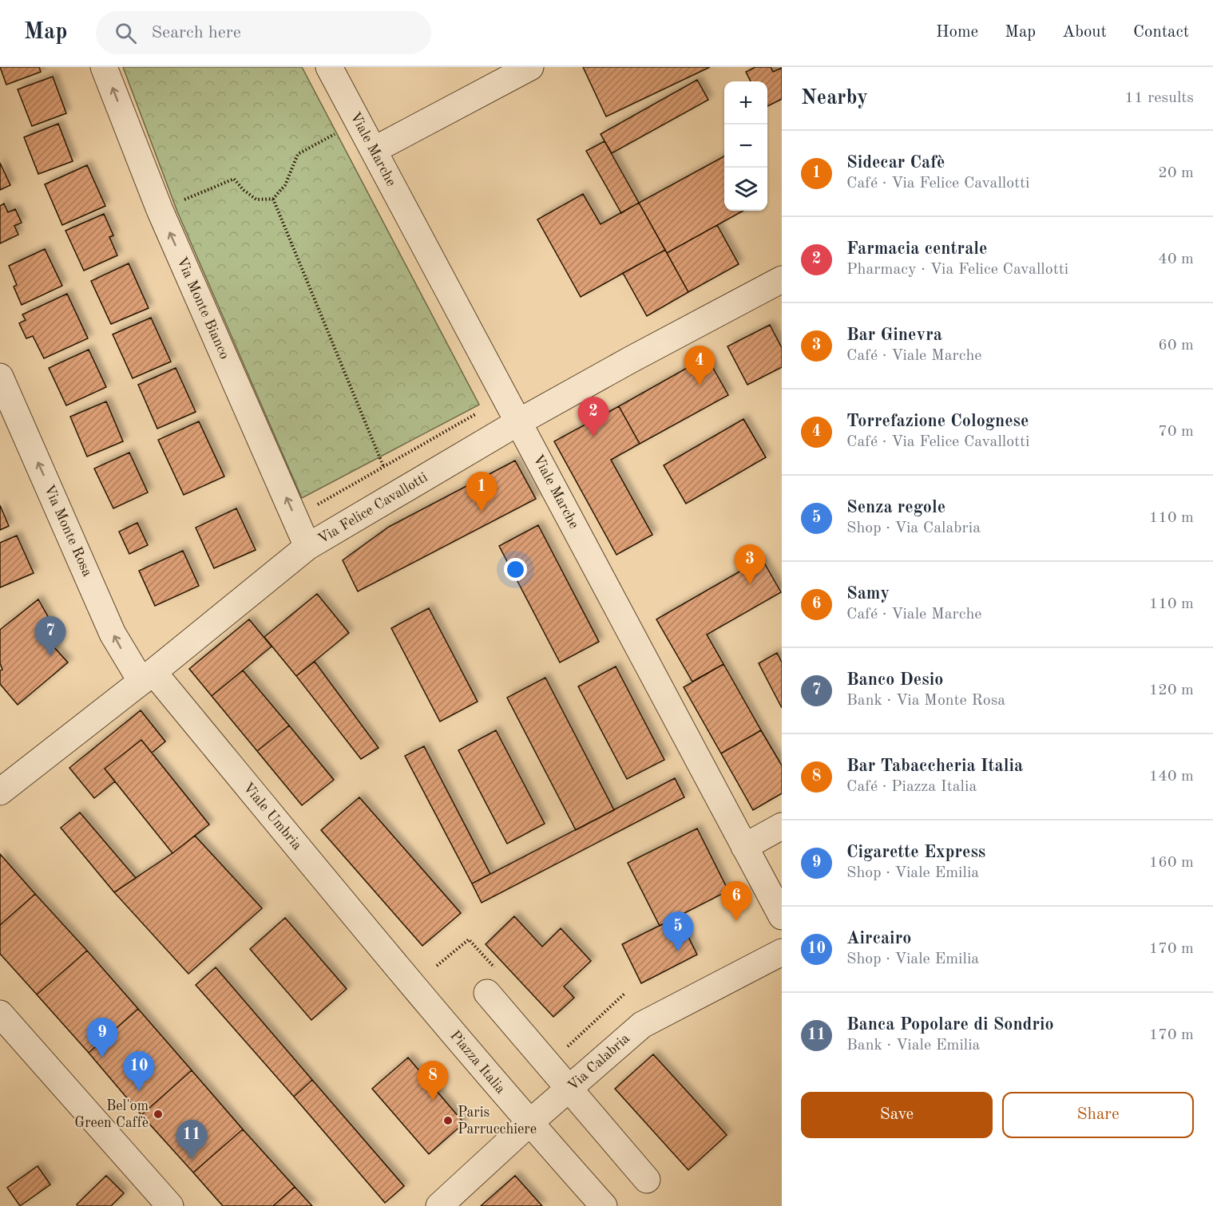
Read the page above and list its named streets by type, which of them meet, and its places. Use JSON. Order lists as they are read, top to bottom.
{
  "streets": {
    "street": [
      "Viale Marche",
      "Via Monte Bianco",
      "Via Felice Cavallotti",
      "Via Monte Rosa",
      "Viale Umbria",
      "Piazza Italia",
      "Via Calabria"
    ]
  },
  "crossings": [
    ["Viale Marche", "Via Felice Cavallotti"],
    ["Via Monte Bianco", "Via Felice Cavallotti"],
    ["Via Felice Cavallotti", "Via Monte Rosa"],
    ["Via Felice Cavallotti", "Viale Umbria"],
    ["Via Monte Rosa", "Viale Umbria"],
    ["Viale Umbria", "Piazza Italia"],
    ["Piazza Italia", "Via Calabria"]
  ],
  "one_way": ["Via Monte Bianco", "Via Monte Rosa"],
  "places": ["Bel'om Green Caffè", "Paris Parrucchiere"],
  "page": {
    "header": "Map",
    "search": "Search here",
    "nav": [
      "Home",
      "Map",
      "About",
      "Contact"
    ],
    "heading": ["Nearby", "11 results"],
    "map_buttons": ["+", "−"],
    "list": [
      {
        "mark": "1",
        "name": "Sidecar Cafè",
        "note": "Café · Via Felice Cavallotti",
        "value": "20 m"
      },
      {
        "mark": "2",
        "name": "Farmacia centrale",
        "note": "Pharmacy · Via Felice Cavallotti",
        "value": "40 m"
      },
      {
        "mark": "3",
        "name": "Bar Ginevra",
        "note": "Café · Viale Marche",
        "value": "60 m"
      },
      {
        "mark": "4",
        "name": "Torrefazione Colognese",
        "note": "Café · Via Felice Cavallotti",
        "value": "70 m"
      },
      {
        "mark": "5",
        "name": "Senza regole",
        "note": "Shop · Via Calabria",
        "value": "110 m"
      },
      {
        "mark": "6",
        "name": "Samy",
        "note": "Café · Viale Marche",
        "value": "110 m"
      },
      {
        "mark": "7",
        "name": "Banco Desio",
        "note": "Bank · Via Monte Rosa",
        "value": "120 m"
      },
      {
        "mark": "8",
        "name": "Bar Tabaccheria Italia",
        "note": "Café · Piazza Italia",
        "value": "140 m"
      },
      {
        "mark": "9",
        "name": "Cigarette Express",
        "note": "Shop · Viale Emilia",
        "value": "160 m"
      },
      {
        "mark": "10",
        "name": "Aircairo",
        "note": "Shop · Viale Emilia",
        "value": "170 m"
      },
      {
        "mark": "11",
        "name": "Banca Popolare di Sondrio",
        "note": "Bank · Viale Emilia",
        "value": "170 m"
      }
    ],
    "pins": [
      "4",
      "2",
      "1",
      "3",
      "7",
      "6",
      "5",
      "9",
      "10",
      "8",
      "11"
    ],
    "buttons": ["Save", "Share"]
  }
}
